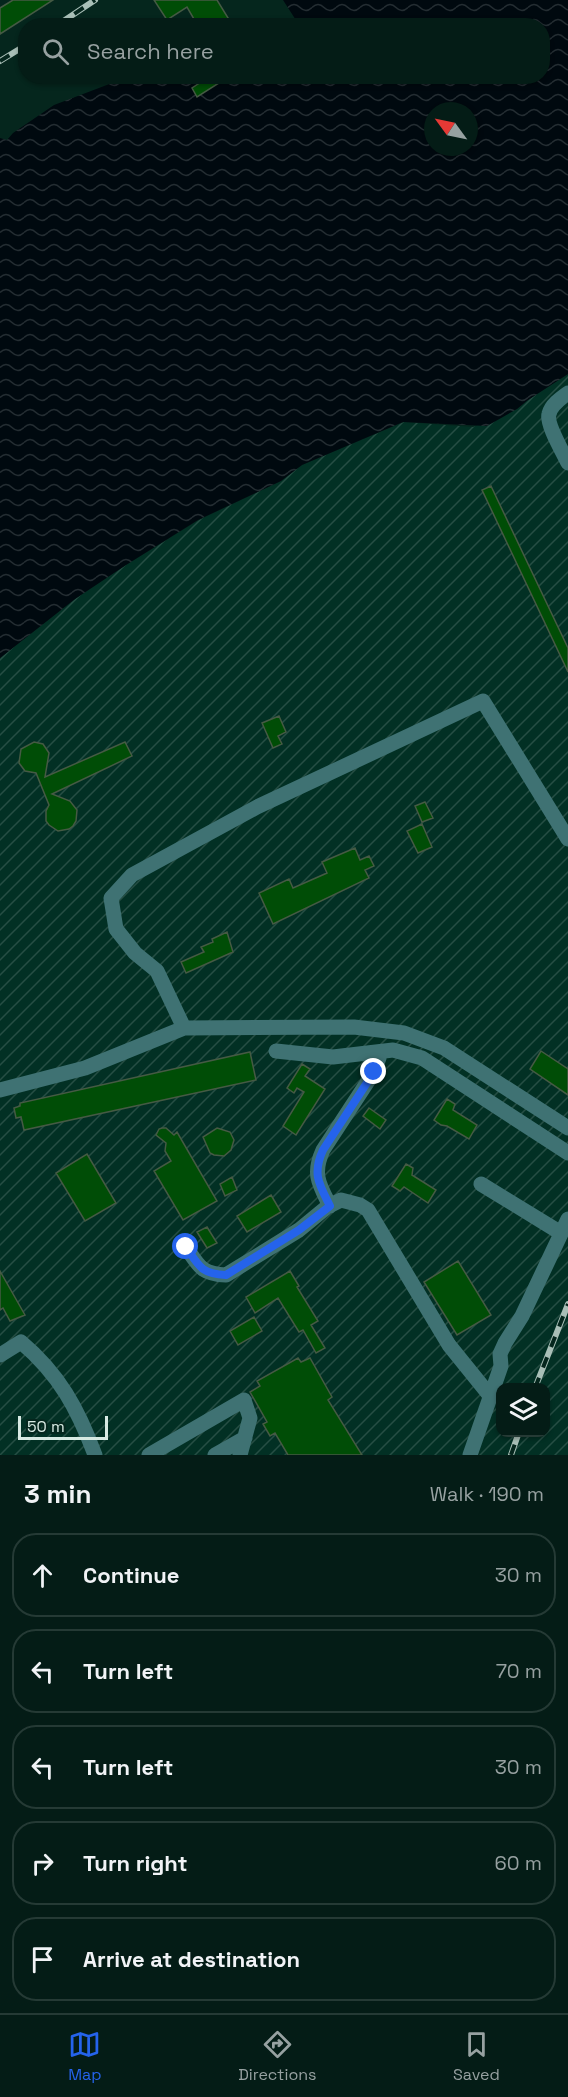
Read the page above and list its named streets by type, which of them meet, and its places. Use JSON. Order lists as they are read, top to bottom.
{
  "scale_bar": "50 m",
  "north": "top left",
  "page": {
    "search": "Search here",
    "scale": "50 m",
    "heading": ["3 min", "Walk · 190 m"],
    "list": [
      ["Continue", "30 m"],
      ["Turn left", "70 m"],
      ["Turn left", "30 m"],
      ["Turn right", "60 m"],
      "Arrive at destination"
    ],
    "nav": ["Map", "Directions", "Saved"]
  }
}
